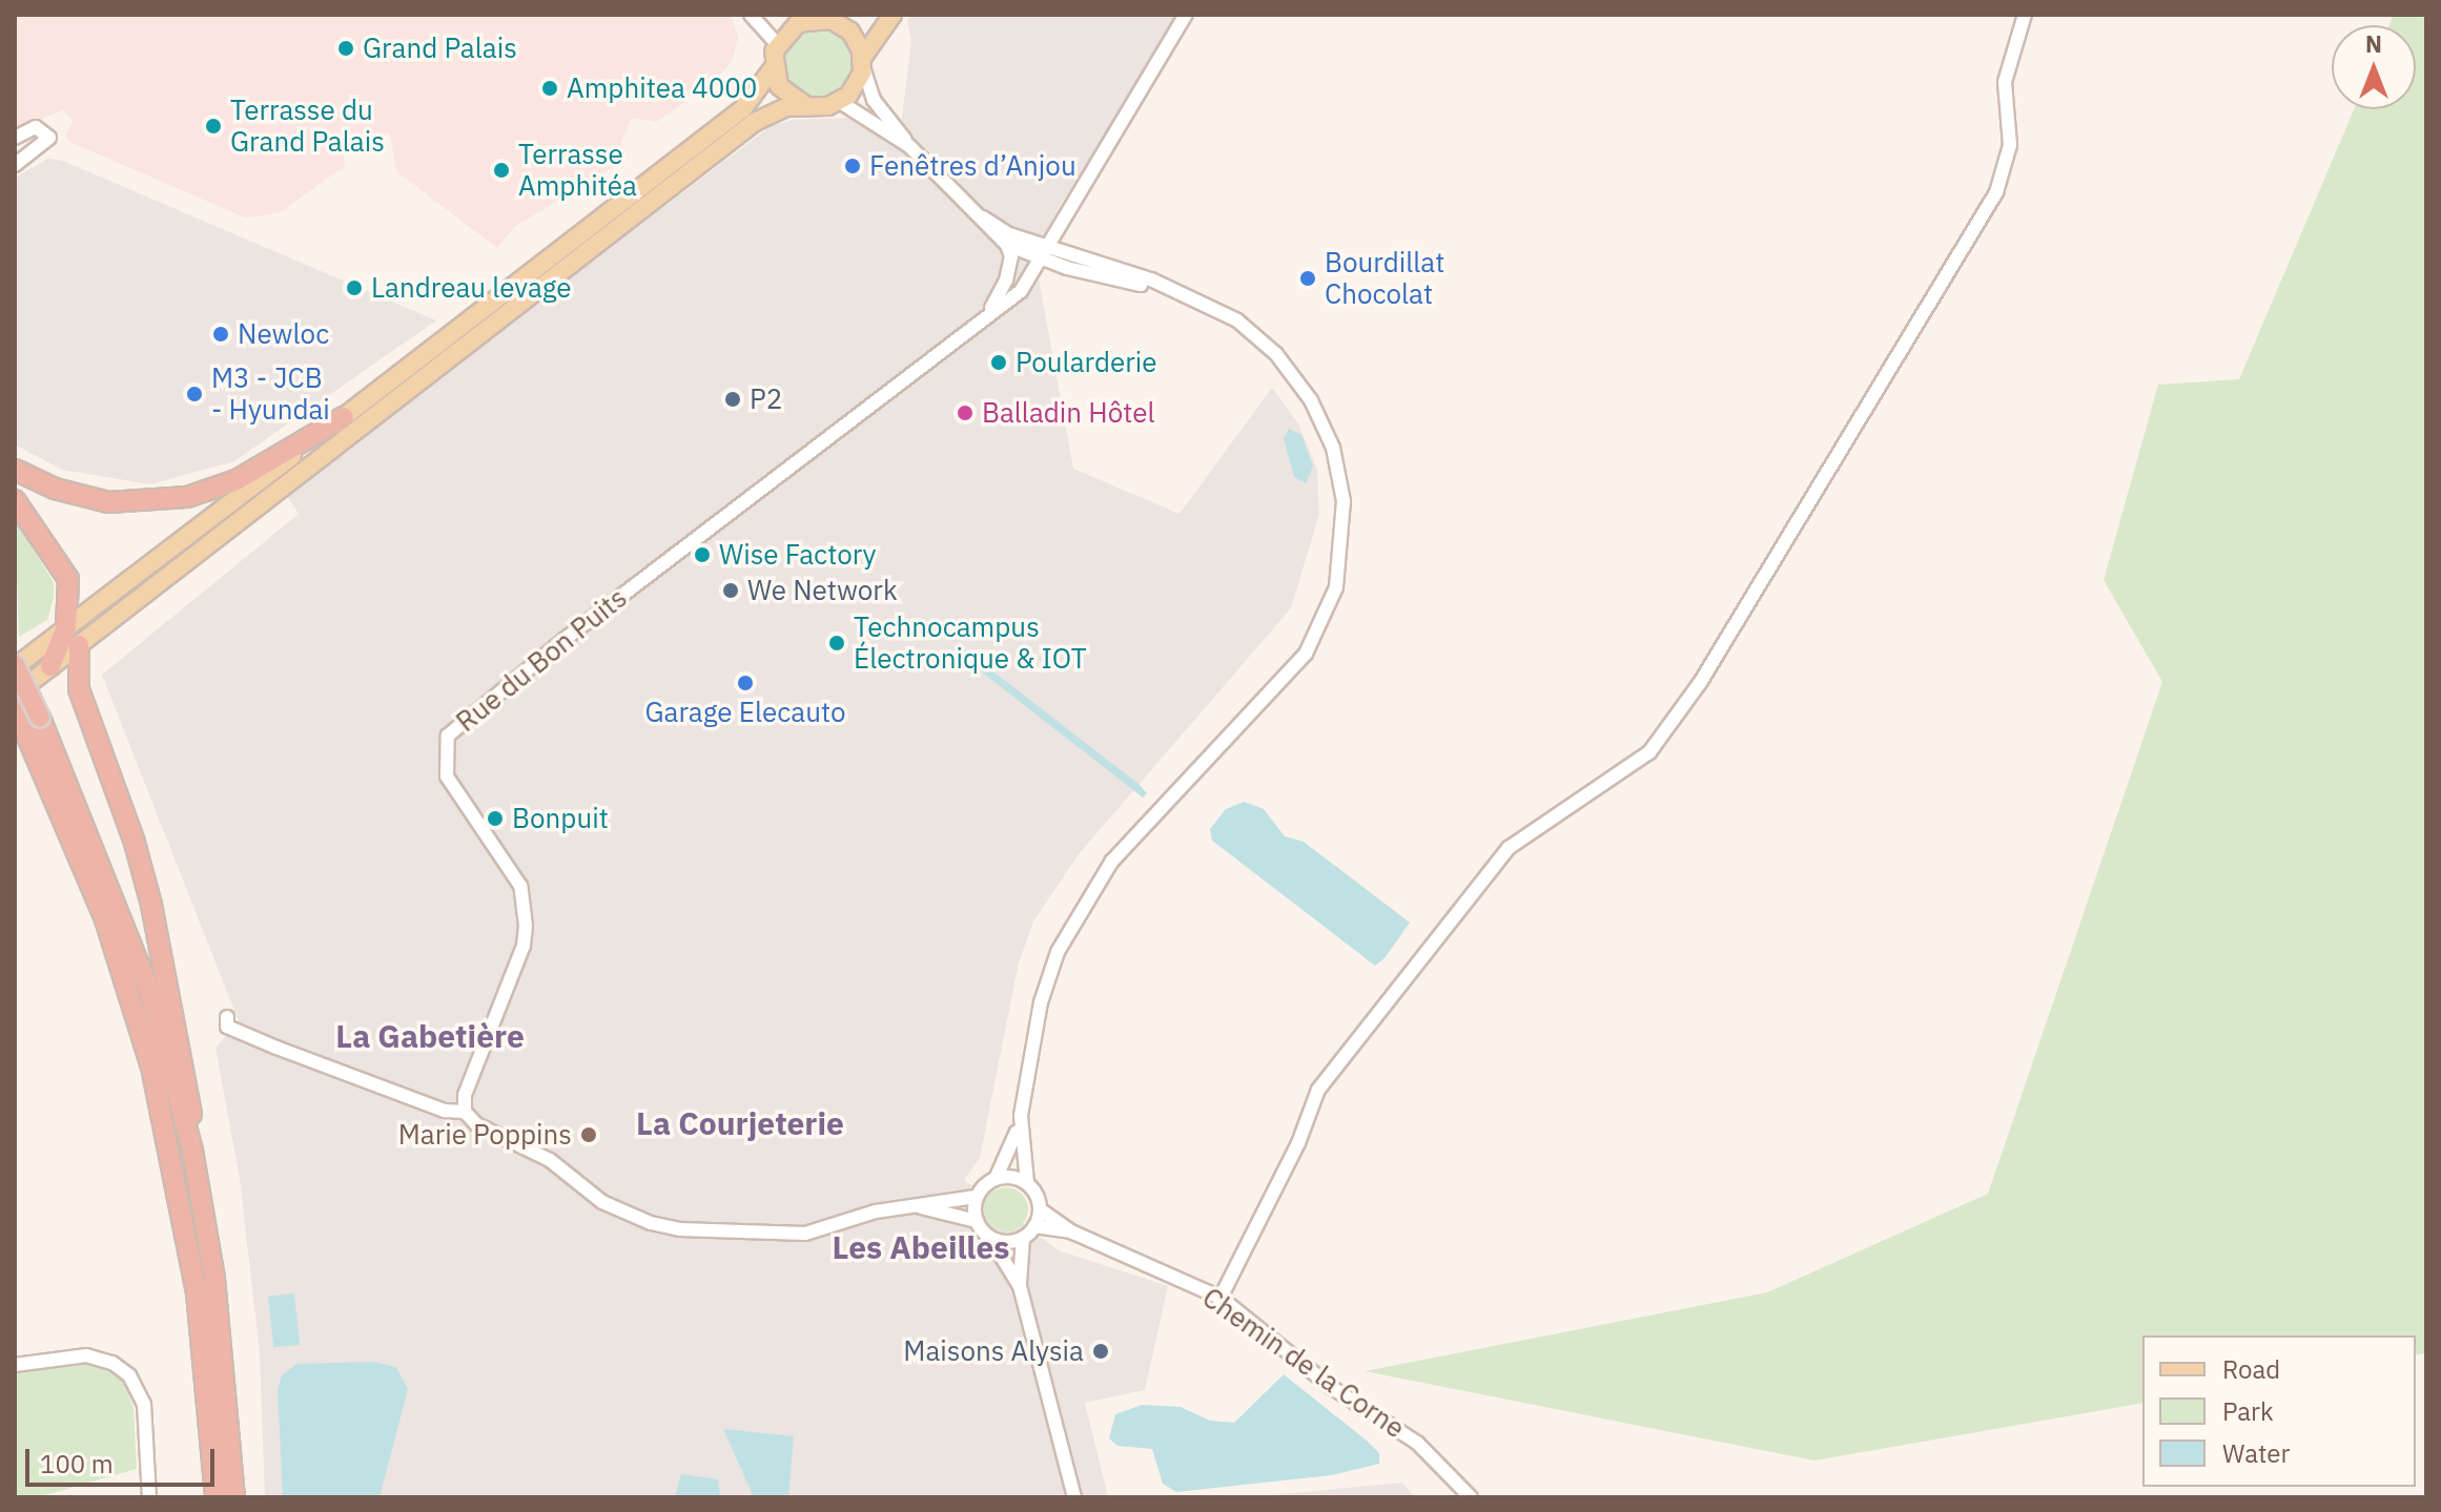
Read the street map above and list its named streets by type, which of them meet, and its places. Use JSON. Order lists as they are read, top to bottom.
{
  "streets": {
    "street": ["Rue du Bon Puits", "Chemin de la Corne"]
  },
  "districts": ["La Gabetière", "La Courjeterie", "Les Abeilles"],
  "places": [
    "Grand Palais",
    "Amphitea 4000",
    "Terrasse du Grand Palais",
    "Fenêtres d’Anjou",
    "Terrasse Amphitéa",
    "Bourdillat Chocolat",
    "Landreau levage",
    "Newloc",
    "Poularderie",
    "M3 - JCB - Hyundai",
    "P2",
    "Balladin Hôtel",
    "Wise Factory",
    "We Network",
    "Technocampus Électronique & IOT",
    "Garage Elecauto",
    "Bonpuit",
    "Marie Poppins",
    "Maisons Alysia"
  ],
  "legend": ["Road", "Park", "Water"],
  "scale_bar": "100 m",
  "north": "top"
}
